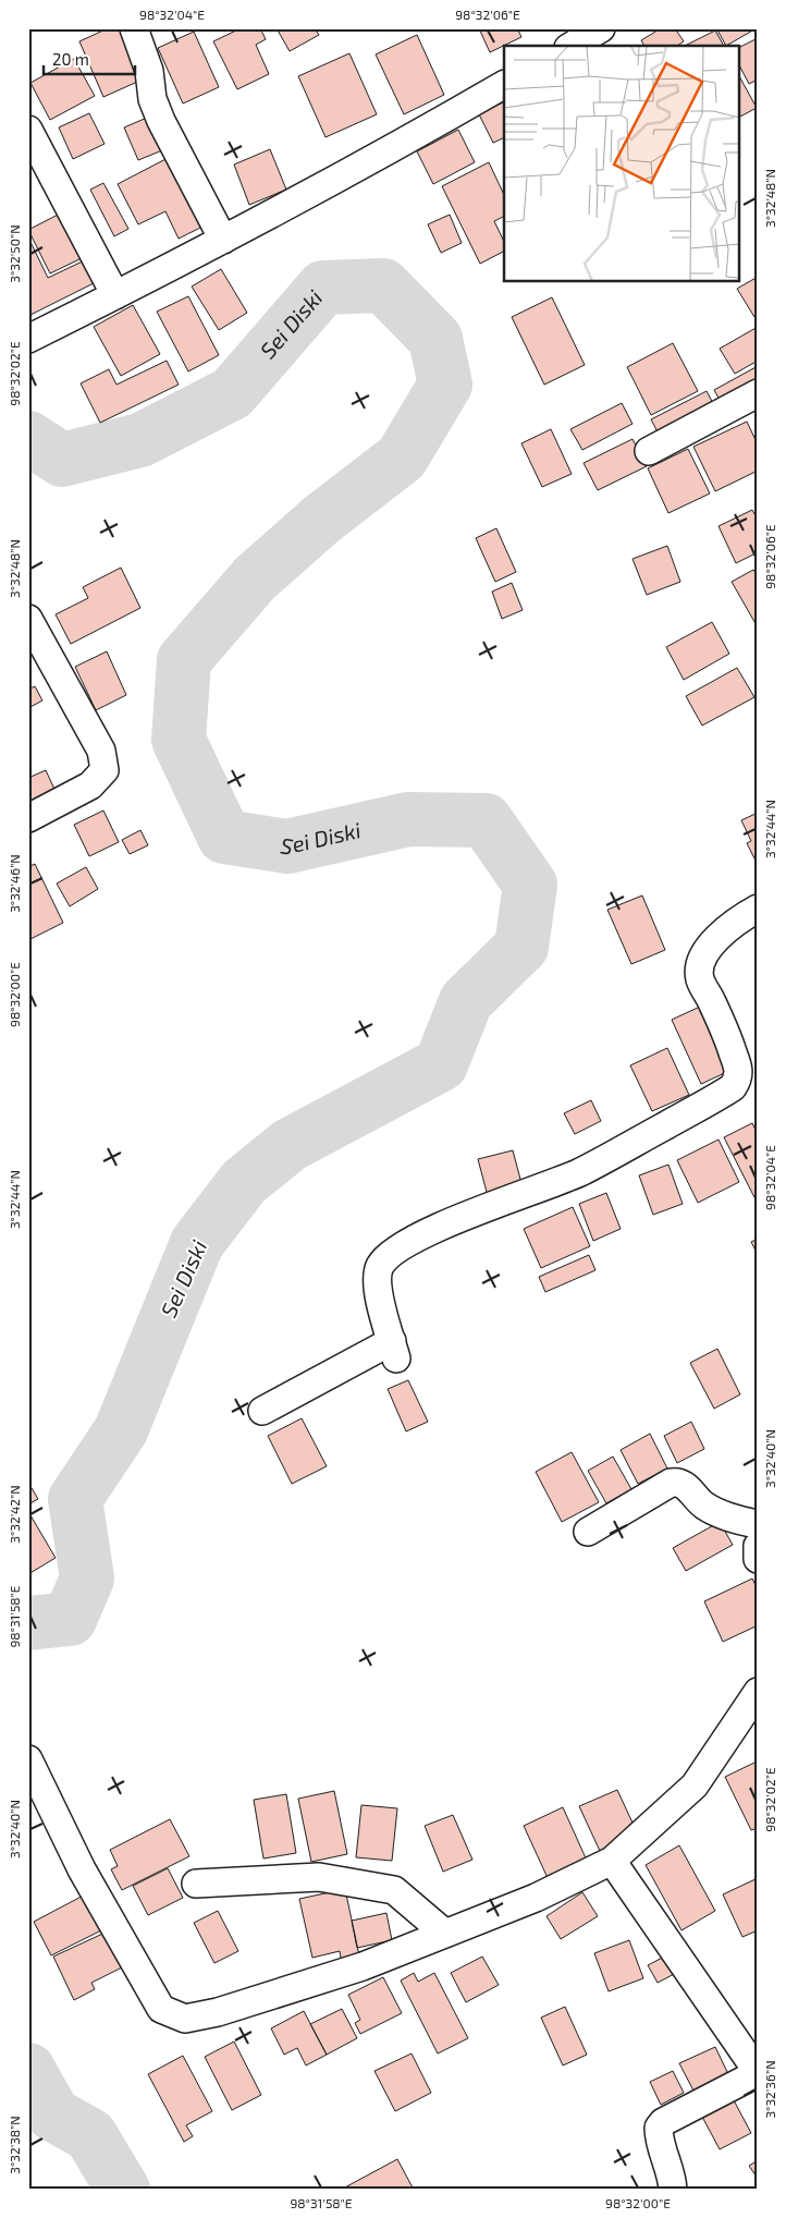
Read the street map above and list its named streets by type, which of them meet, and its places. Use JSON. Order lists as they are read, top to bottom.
{
  "water": ["Sei Diski"],
  "scale_bar": "20 m",
  "coordinates": [
    "98°32'04\"E",
    "98°32'06\"E",
    "3°32'48\"N",
    "3°32'50\"N",
    "98°32'02\"E",
    "3°32'44\"N",
    "3°32'46\"N",
    "98°32'00\"E",
    "3°32'40\"N",
    "3°32'42\"N",
    "98°31'58\"E",
    "3°32'36\"N",
    "3°32'38\"N"
  ]
}
